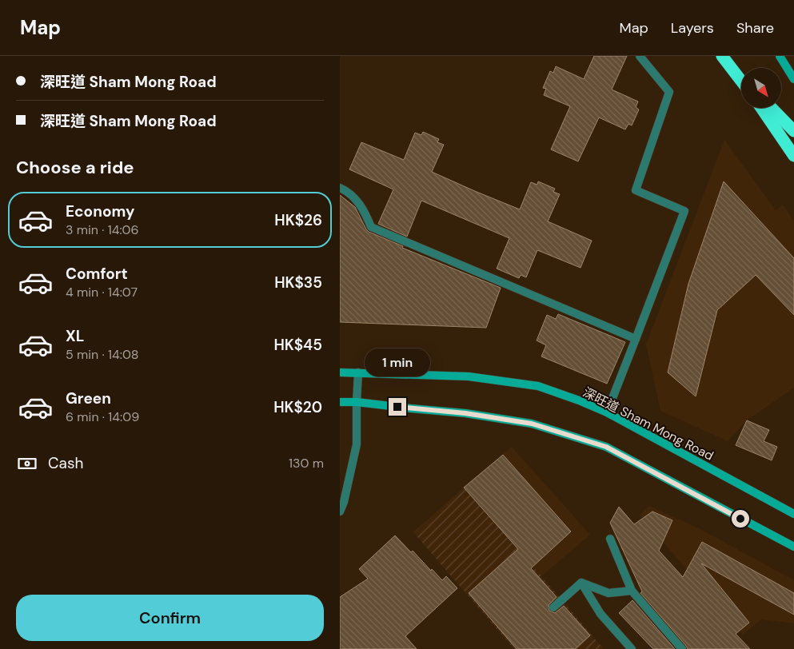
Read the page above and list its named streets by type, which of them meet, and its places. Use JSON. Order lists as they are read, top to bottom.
{
  "streets": {
    "street": ["深旺道 Sham Mong Road"]
  },
  "north": "bottom right",
  "page": {
    "header": "Map",
    "nav": ["Map", "Layers", "Share"],
    "banner": ["深旺道 Sham Mong Road", "深旺道 Sham Mong Road"],
    "heading": "Choose a ride",
    "list": [
      {
        "name": "Economy",
        "note": "3 min · 14:06",
        "value": "HK$26"
      },
      {
        "name": "Comfort",
        "note": "4 min · 14:07",
        "value": "HK$35"
      },
      {
        "name": "XL",
        "note": "5 min · 14:08",
        "value": "HK$45"
      },
      {
        "name": "Green",
        "note": "6 min · 14:09",
        "value": "HK$20"
      }
    ],
    "bubble": "1 min",
    "pay": ["Cash", "130 m"],
    "buttons": "Confirm"
  }
}
